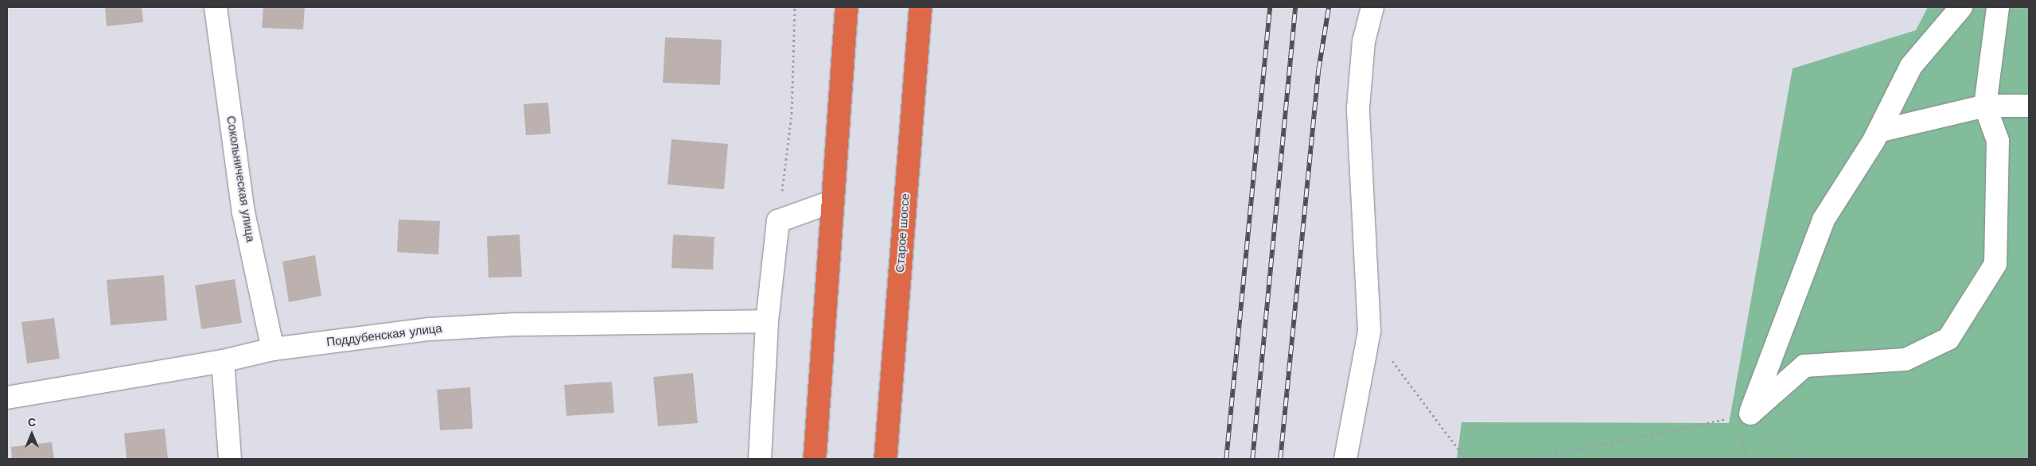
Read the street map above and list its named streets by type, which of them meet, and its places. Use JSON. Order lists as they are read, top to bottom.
{
  "streets": {
    "highway": ["Старое шоссе"],
    "street": ["Сокольническая улица", "Поддубенская улица"]
  },
  "crossings": [
    ["Сокольническая улица", "Поддубенская улица"]
  ],
  "north": "top"
}
